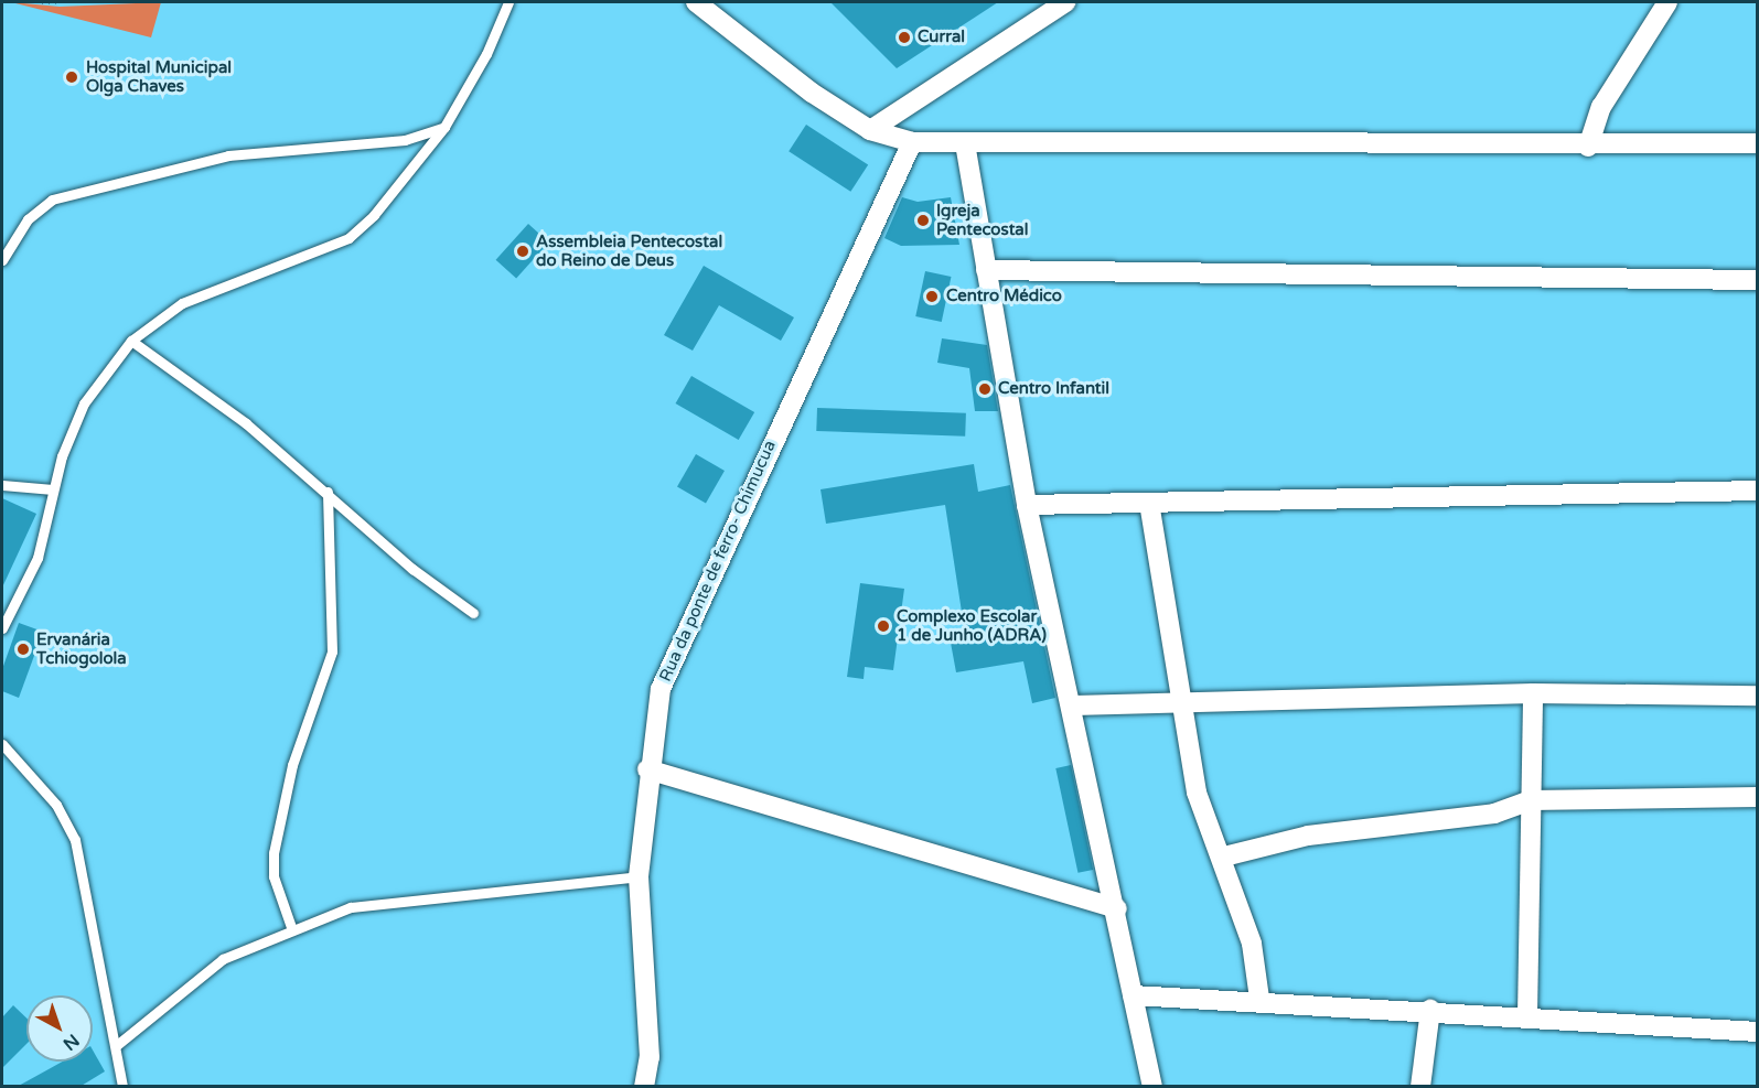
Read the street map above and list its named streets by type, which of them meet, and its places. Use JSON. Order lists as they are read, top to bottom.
{
  "streets": {
    "street": ["Rua da ponte de ferro- Chimucua"]
  },
  "places": [
    "Curral",
    "Hospital Municipal Olga Chaves",
    "Igreja Pentecostal",
    "Assembleia Pentecostal do Reino de Deus",
    "Centro Médico",
    "Centro Infantil",
    "Complexo Escolar 1 de Junho (ADRA)",
    "Ervanária Tchiogolola"
  ],
  "north": "bottom right"
}
